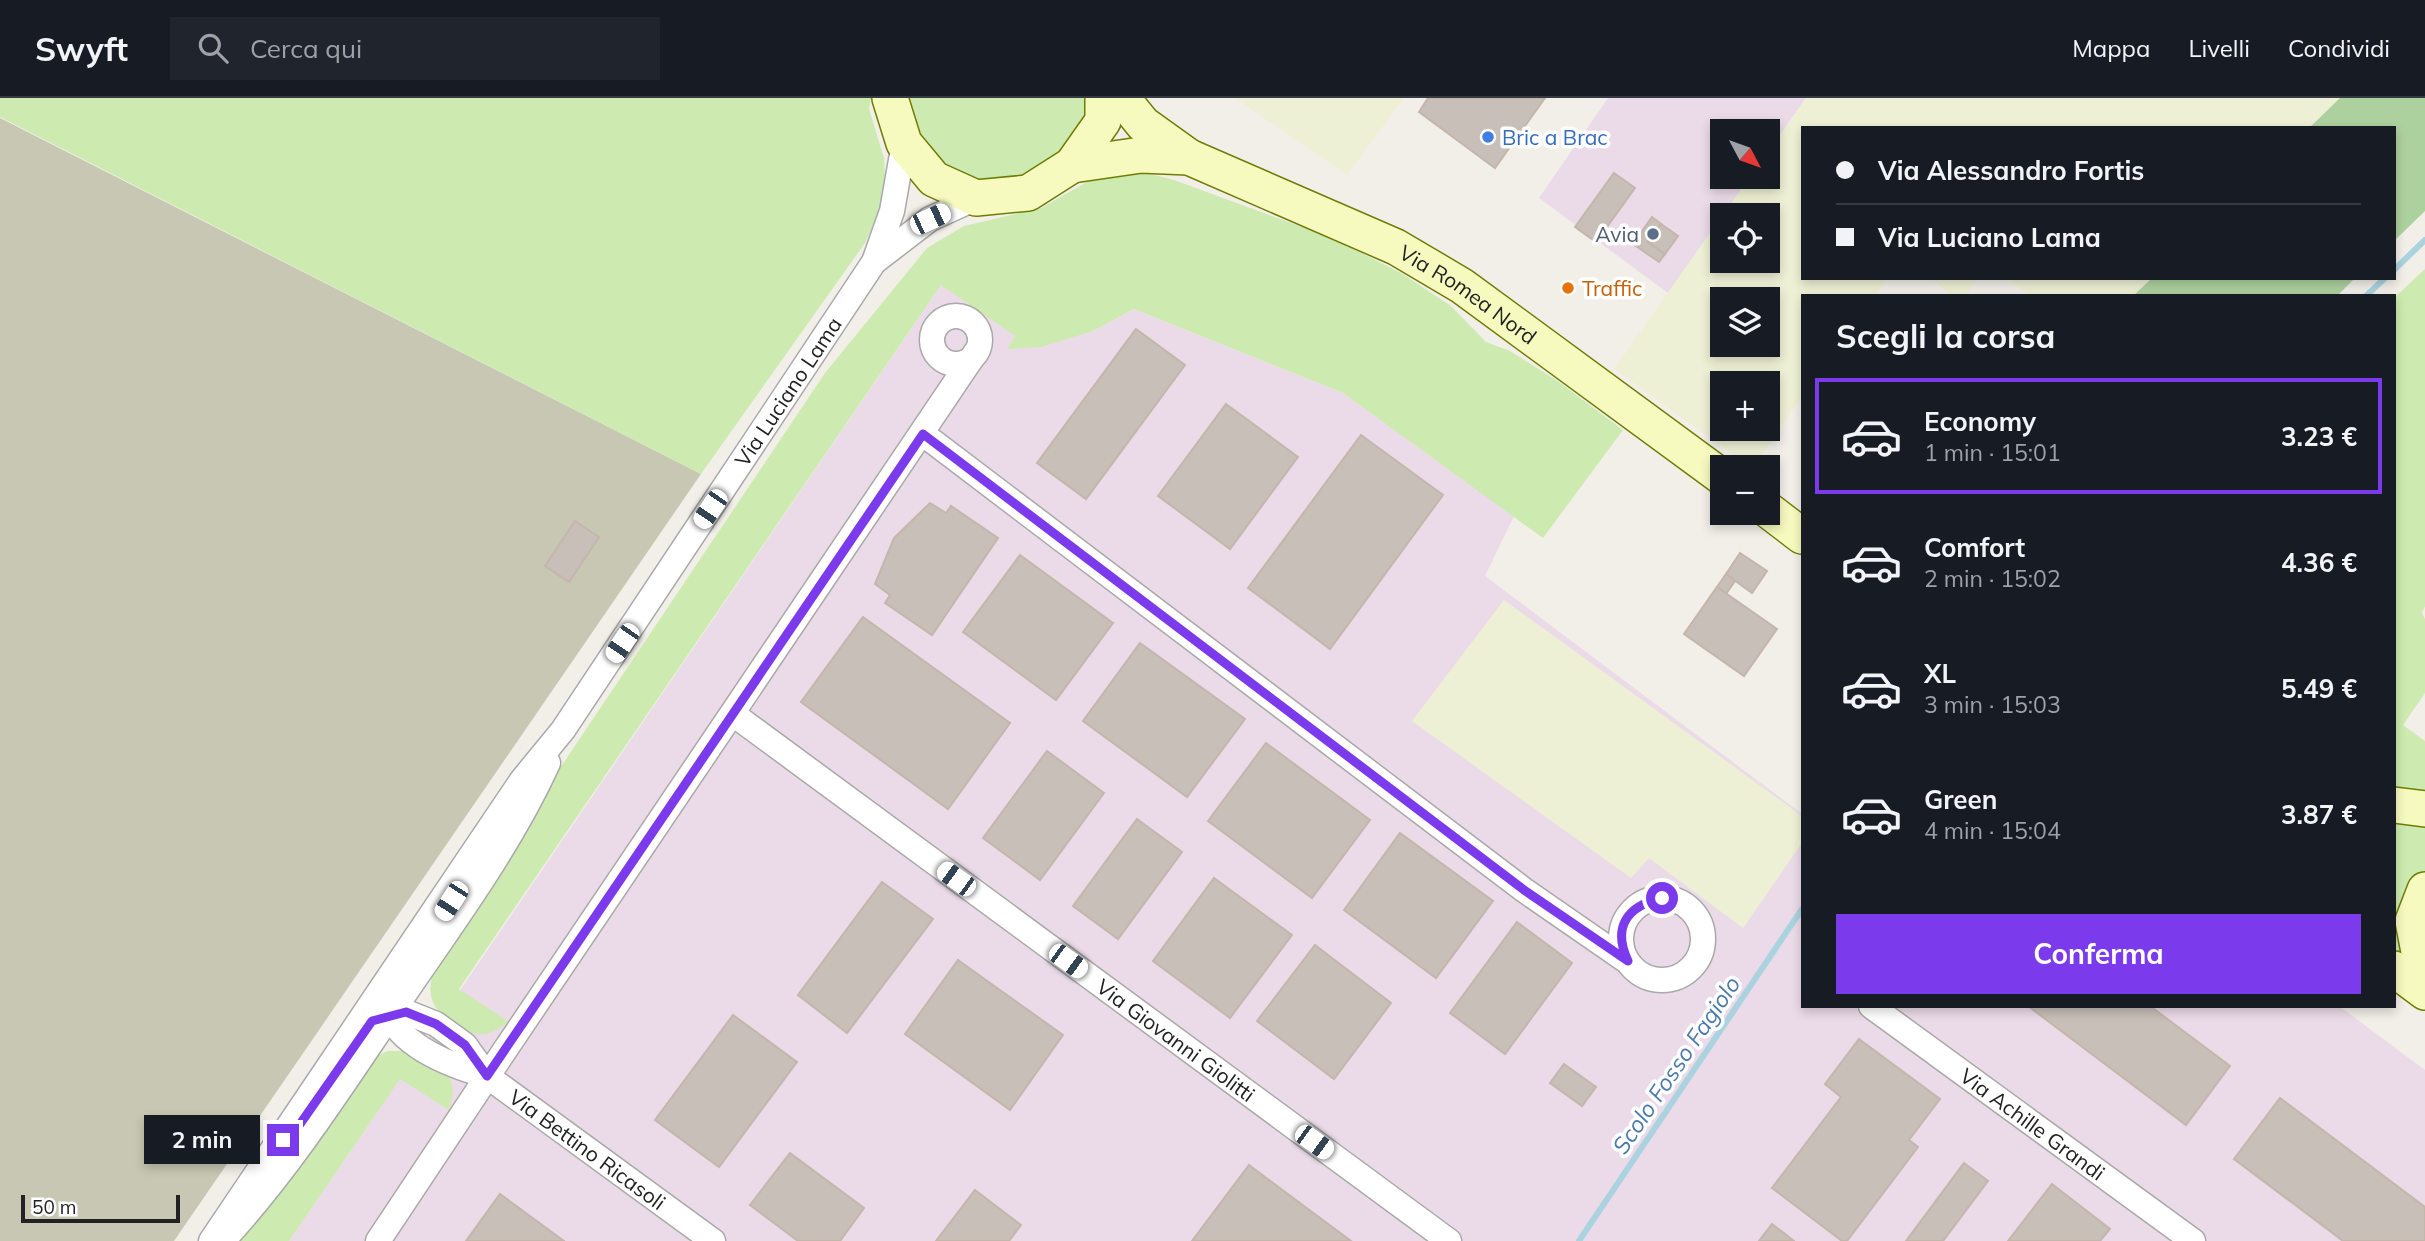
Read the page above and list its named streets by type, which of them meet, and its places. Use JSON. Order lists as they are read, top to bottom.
{
  "streets": {
    "main road": ["Via Romea Nord"],
    "street": [
      "Via Luciano Lama",
      "Via Giovanni Giolitti",
      "Via Achille Grandi",
      "Via Bettino Ricasoli"
    ]
  },
  "crossings": [
    ["Via Luciano Lama", "Via Bettino Ricasoli"]
  ],
  "water": ["Scolo Fosso Fagiolo"],
  "places": ["Bric a Brac", "Avia", "Traffic"],
  "scale_bar": "50 m",
  "north": "bottom right",
  "page": {
    "header": "Swyft",
    "search": "Cerca qui",
    "nav": ["Mappa", "Livelli", "Condividi"],
    "map_buttons": ["+", "−"],
    "banner": ["Via Alessandro Fortis", "Via Luciano Lama"],
    "heading": "Scegli la corsa",
    "list": [
      {
        "name": "Economy",
        "note": "1 min · 15:01",
        "value": "3.23 €"
      },
      {
        "name": "Comfort",
        "note": "2 min · 15:02",
        "value": "4.36 €"
      },
      {
        "name": "XL",
        "note": "3 min · 15:03",
        "value": "5.49 €"
      },
      {
        "name": "Green",
        "note": "4 min · 15:04",
        "value": "3.87 €"
      }
    ],
    "buttons": "Conferma",
    "bubble": "2 min",
    "scale": "50 m"
  }
}
